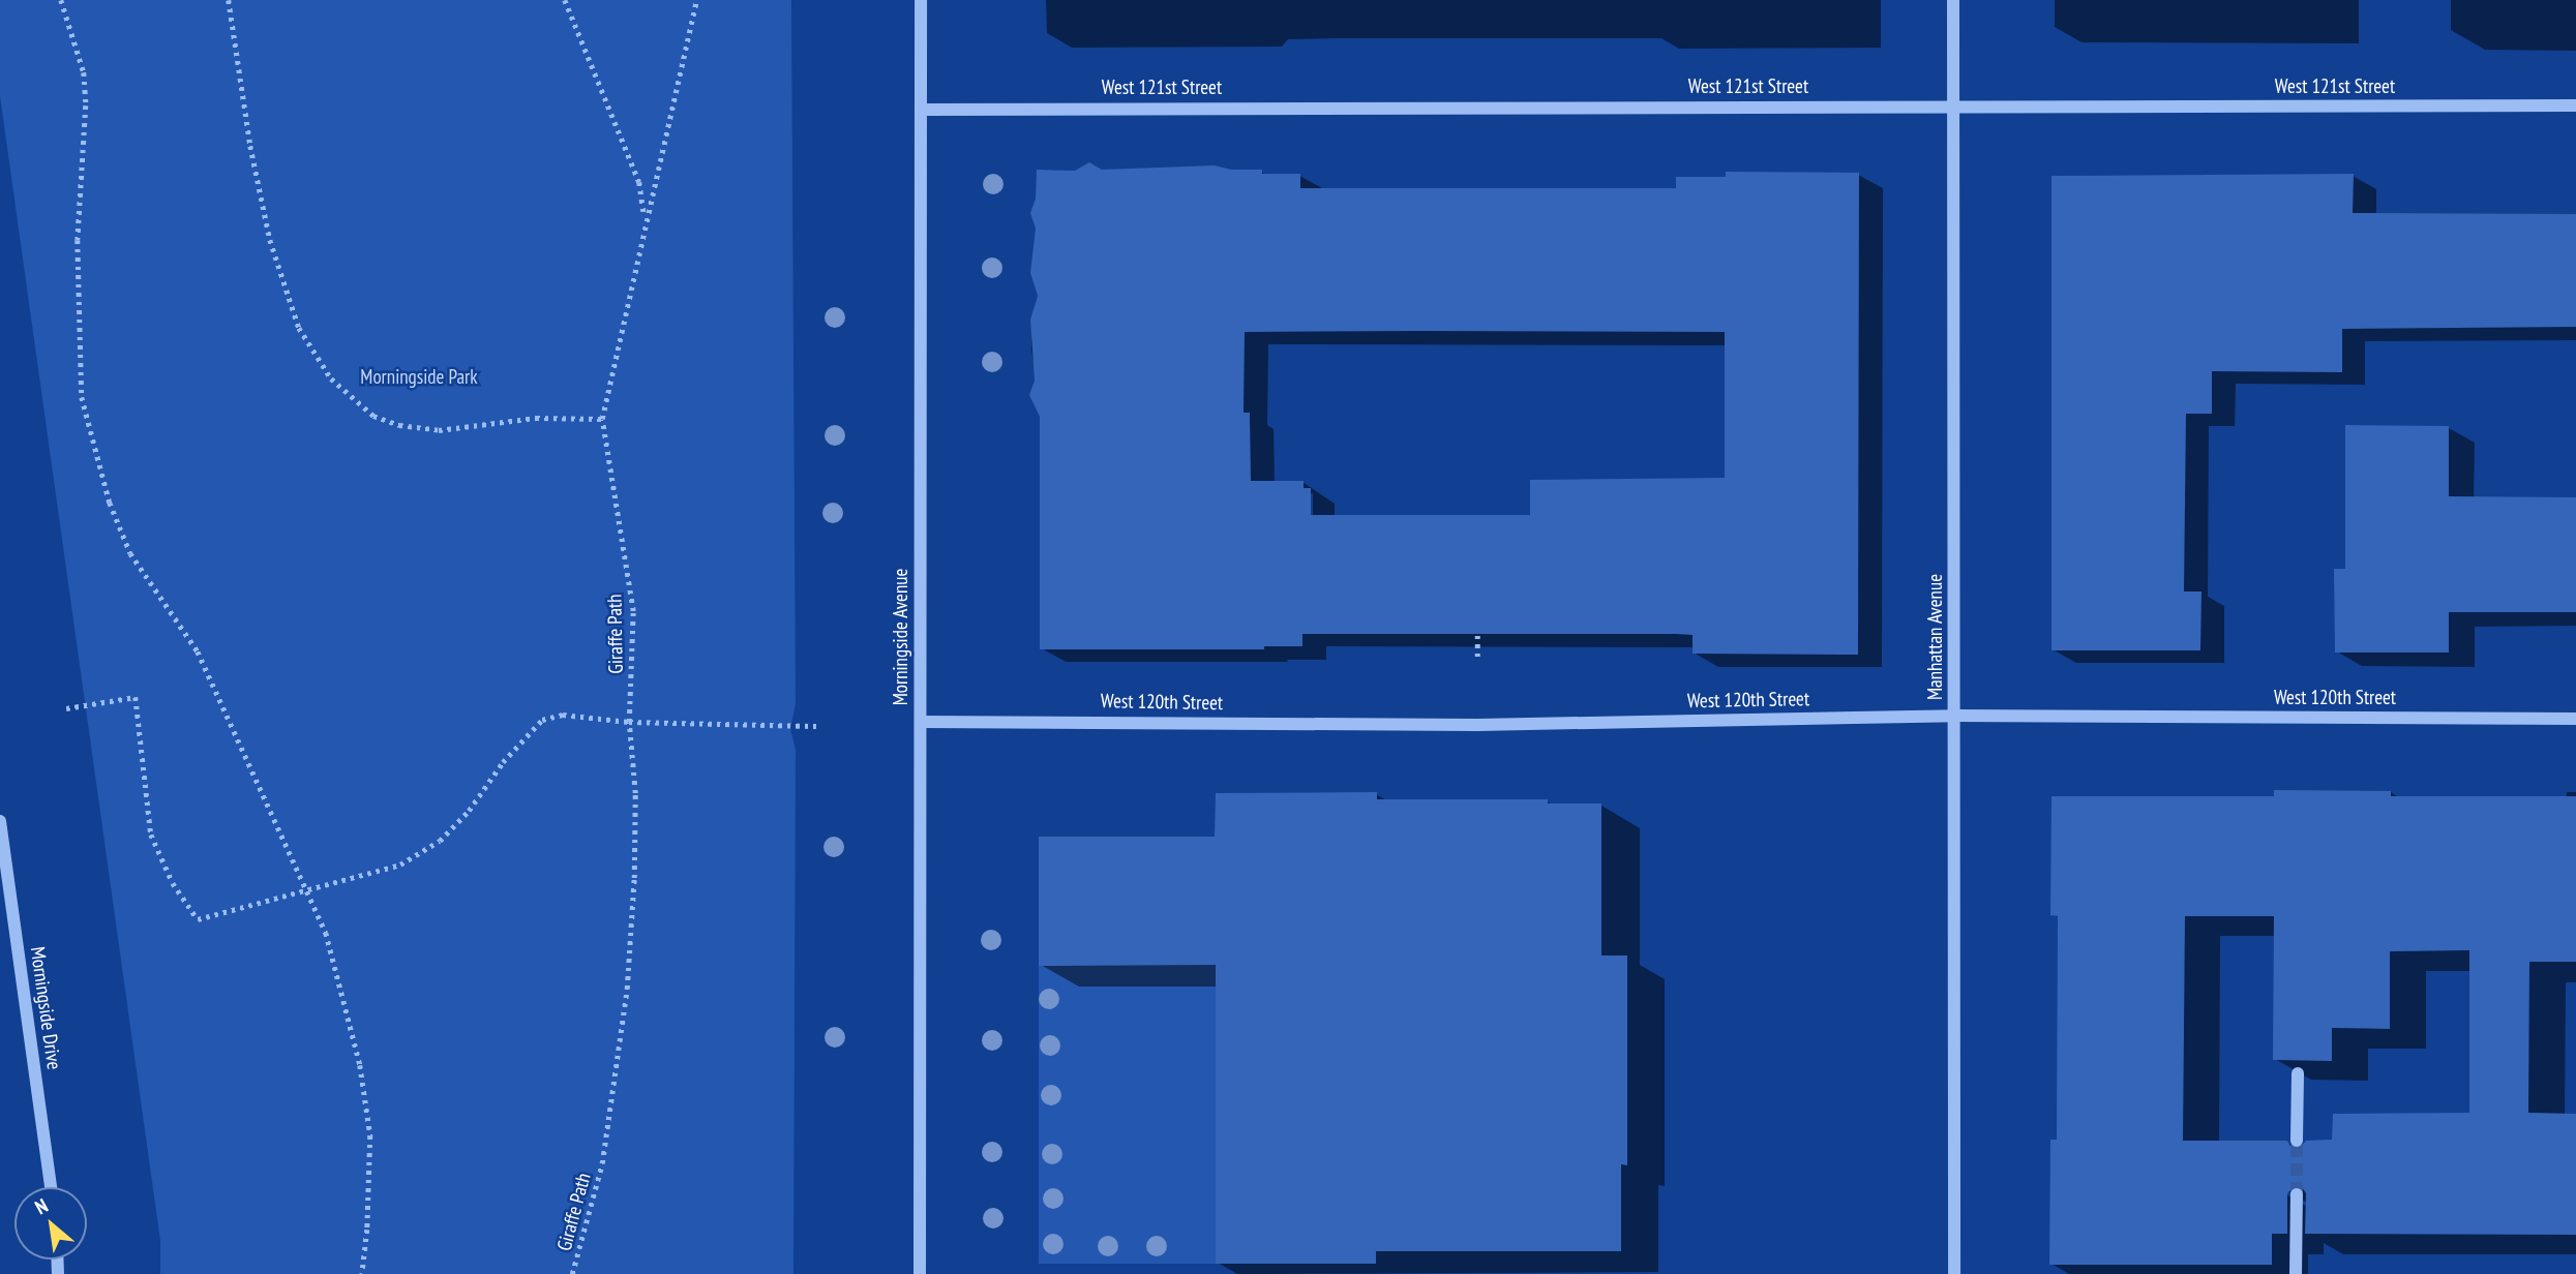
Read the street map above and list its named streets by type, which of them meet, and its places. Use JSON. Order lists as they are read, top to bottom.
{
  "streets": {
    "street": [
      "West 121st Street",
      "Morningside Avenue",
      "Manhattan Avenue",
      "West 120th Street",
      "Morningside Drive"
    ],
    "path": ["Giraffe Path"]
  },
  "crossings": [
    ["West 121st Street", "Morningside Avenue"],
    ["West 121st Street", "Manhattan Avenue"],
    ["Morningside Avenue", "West 120th Street"],
    ["Manhattan Avenue", "West 120th Street"]
  ],
  "parks": ["Morningside Park"],
  "north": "top left"
}
